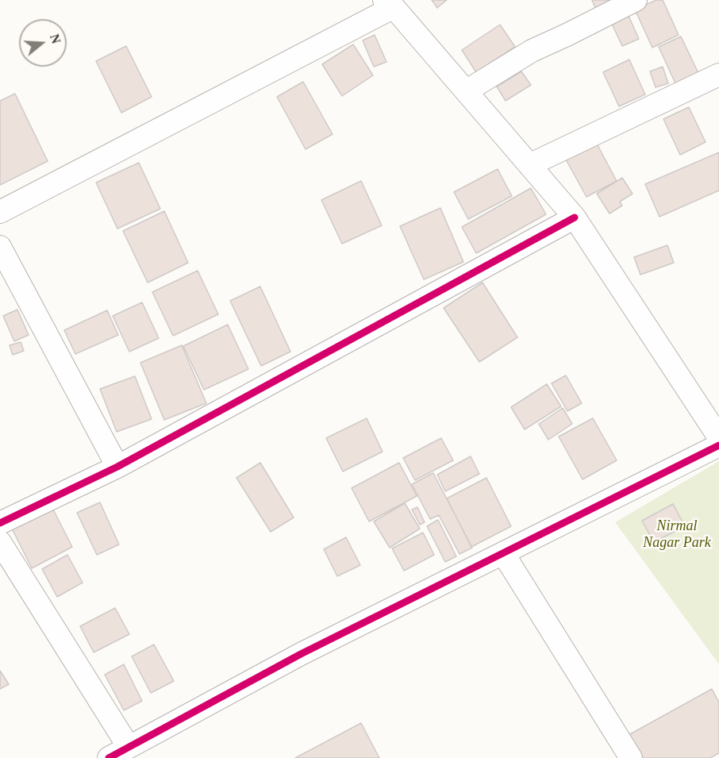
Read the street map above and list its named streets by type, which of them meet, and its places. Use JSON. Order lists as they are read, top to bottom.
{
  "parks": ["Nirmal Nagar Park"],
  "north": "right"
}
